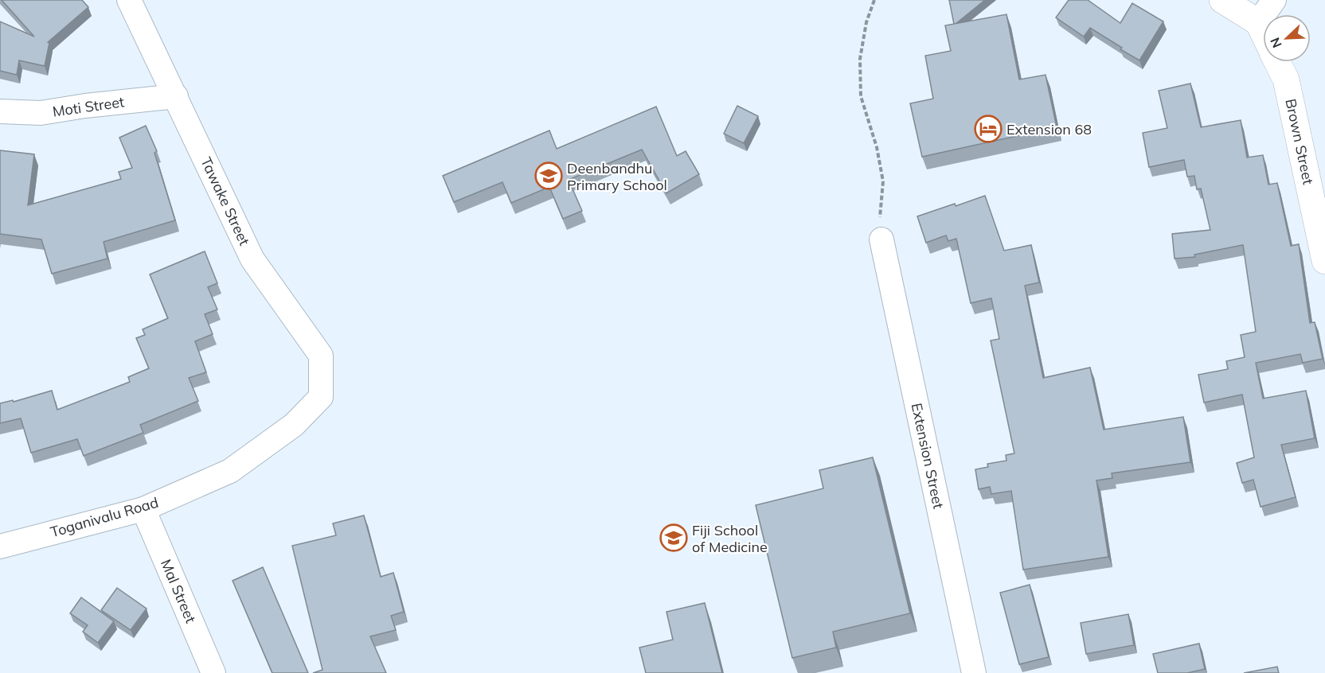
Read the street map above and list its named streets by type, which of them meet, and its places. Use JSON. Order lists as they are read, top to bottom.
{
  "streets": {
    "main road": ["Brown Street"],
    "street": [
      "Moti Street",
      "Tawake Street",
      "Extension Street",
      "Toganivalu Road",
      "Mal Street"
    ]
  },
  "crossings": [
    ["Moti Street", "Tawake Street"],
    ["Tawake Street", "Toganivalu Road"],
    ["Toganivalu Road", "Mal Street"]
  ],
  "places": {
    "hotel": ["Extension 68"],
    "school or university": ["Deenbandhu Primary School", "Fiji School of Medicine"]
  },
  "north": "bottom left"
}
